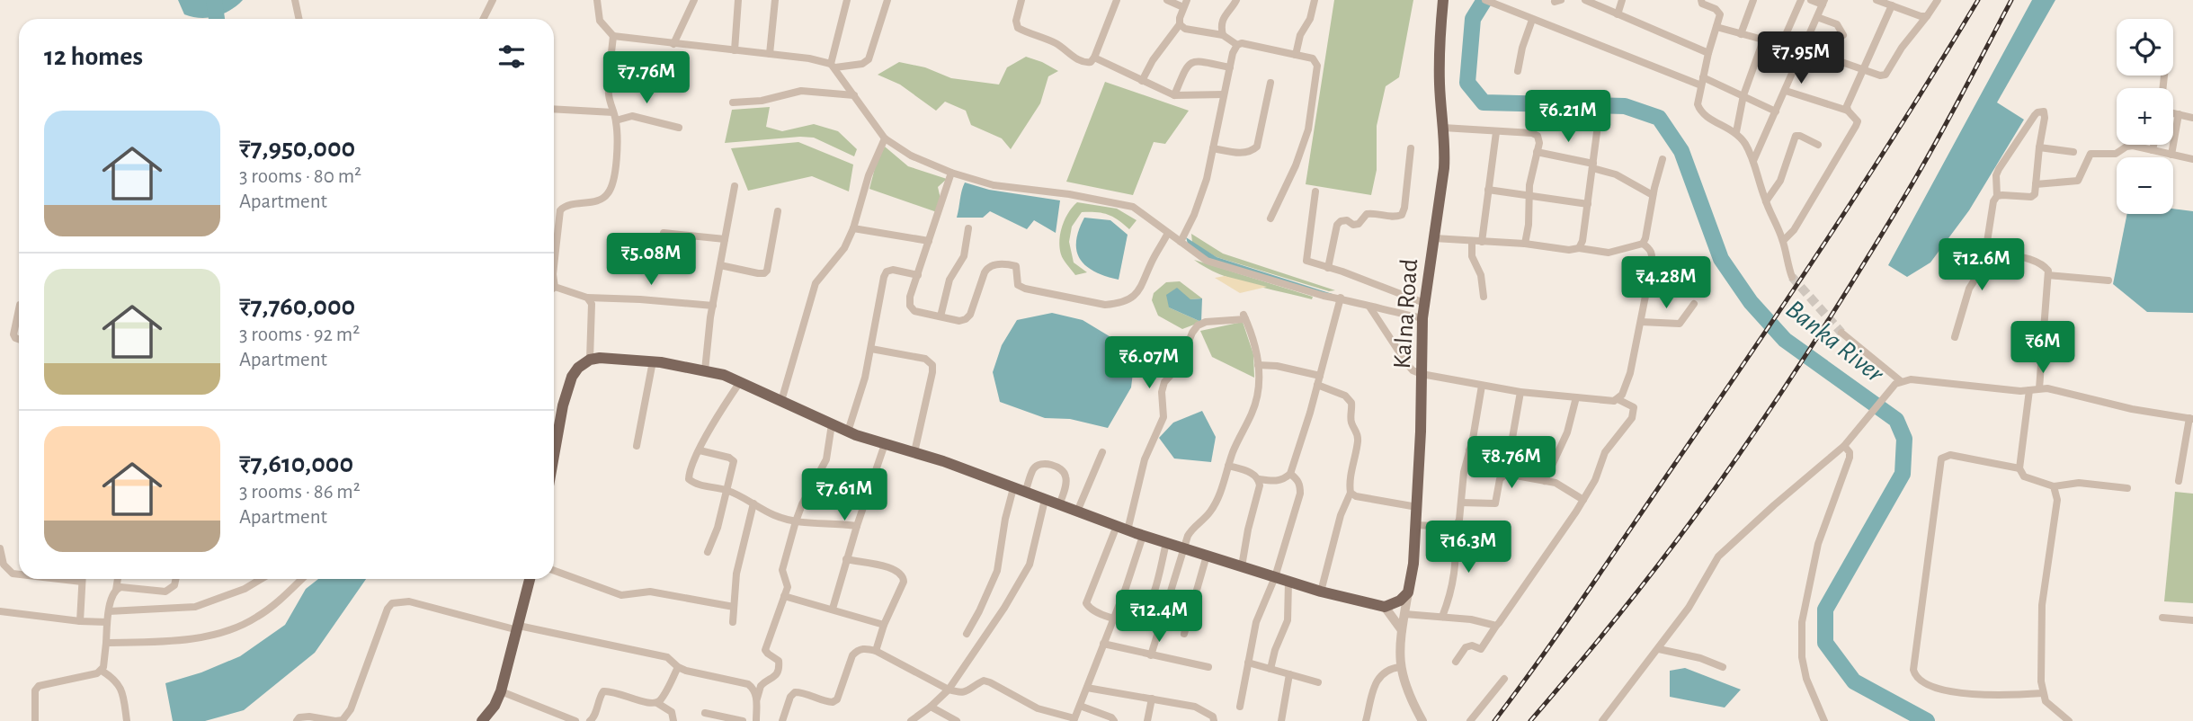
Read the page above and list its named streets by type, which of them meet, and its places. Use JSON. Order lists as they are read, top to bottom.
{
  "streets": {
    "main road": ["Kalna Road"]
  },
  "water": ["Banka River"],
  "page": {
    "map_buttons": ["+", "−"],
    "heading": "12 homes",
    "price": [
      "₹7.95M",
      "₹7.76M",
      "₹6.21M",
      "₹5.08M",
      "₹12.6M",
      "₹4.28M",
      "₹6M",
      "₹6.07M",
      "₹8.76M",
      "₹7.61M",
      "₹16.3M",
      "₹12.4M"
    ],
    "list": [
      {
        "name": "₹7,950,000",
        "note": "3 rooms · 80 m² · Apartment"
      },
      {
        "name": "₹7,760,000",
        "note": "3 rooms · 92 m² · Apartment"
      },
      {
        "name": "₹7,610,000",
        "note": "3 rooms · 86 m² · Apartment"
      }
    ]
  }
}
